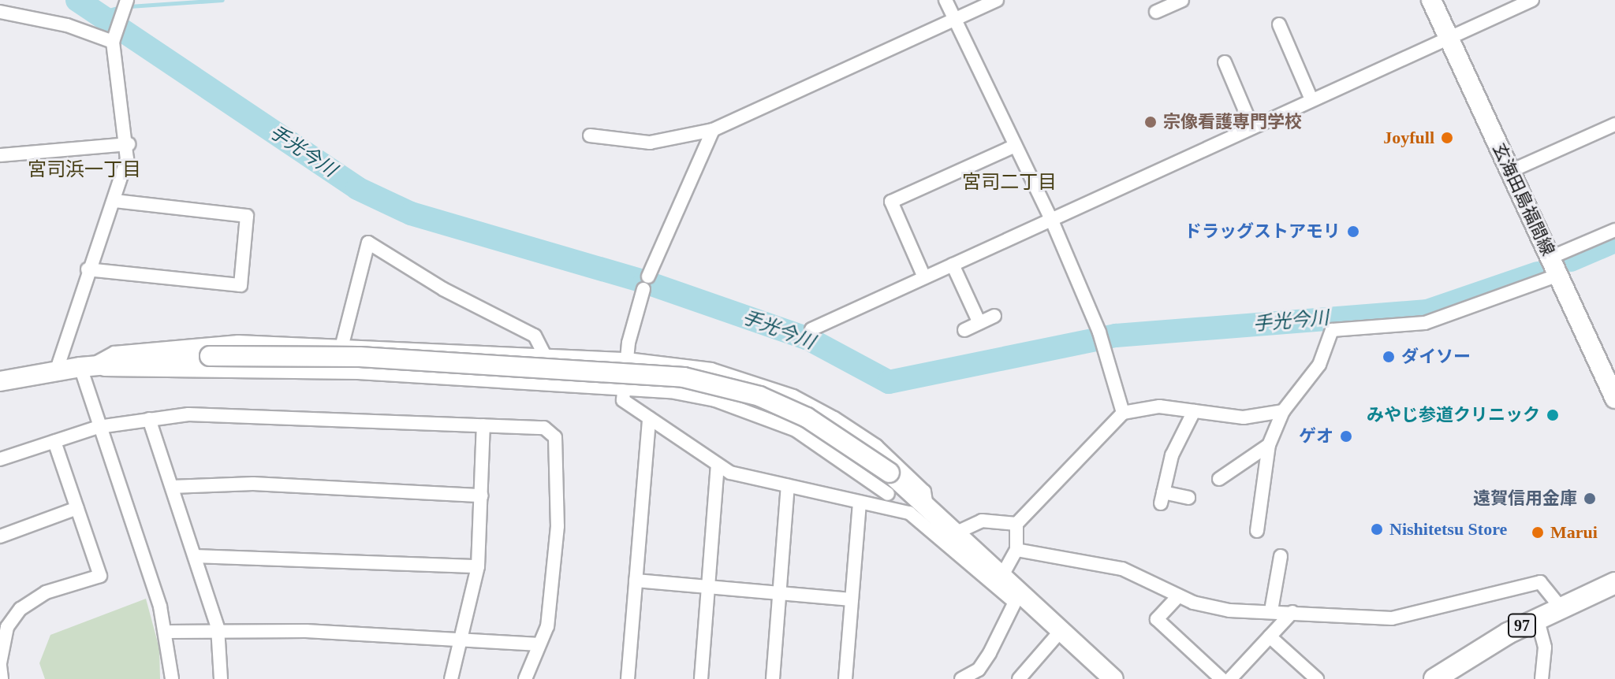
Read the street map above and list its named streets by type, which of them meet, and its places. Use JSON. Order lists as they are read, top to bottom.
{
  "streets": {
    "main road": ["97"],
    "street": ["玄海田島福間線"]
  },
  "districts": ["宮司浜一丁目", "宮司二丁目"],
  "water": ["手光今川"],
  "places": [
    "宗像看護専門学校",
    "Joyfull",
    "ドラッグストアモリ",
    "ダイソー",
    "みやじ参道クリニック",
    "ゲオ",
    "遠賀信用金庫",
    "Nishitetsu Store",
    "Marui"
  ]
}
